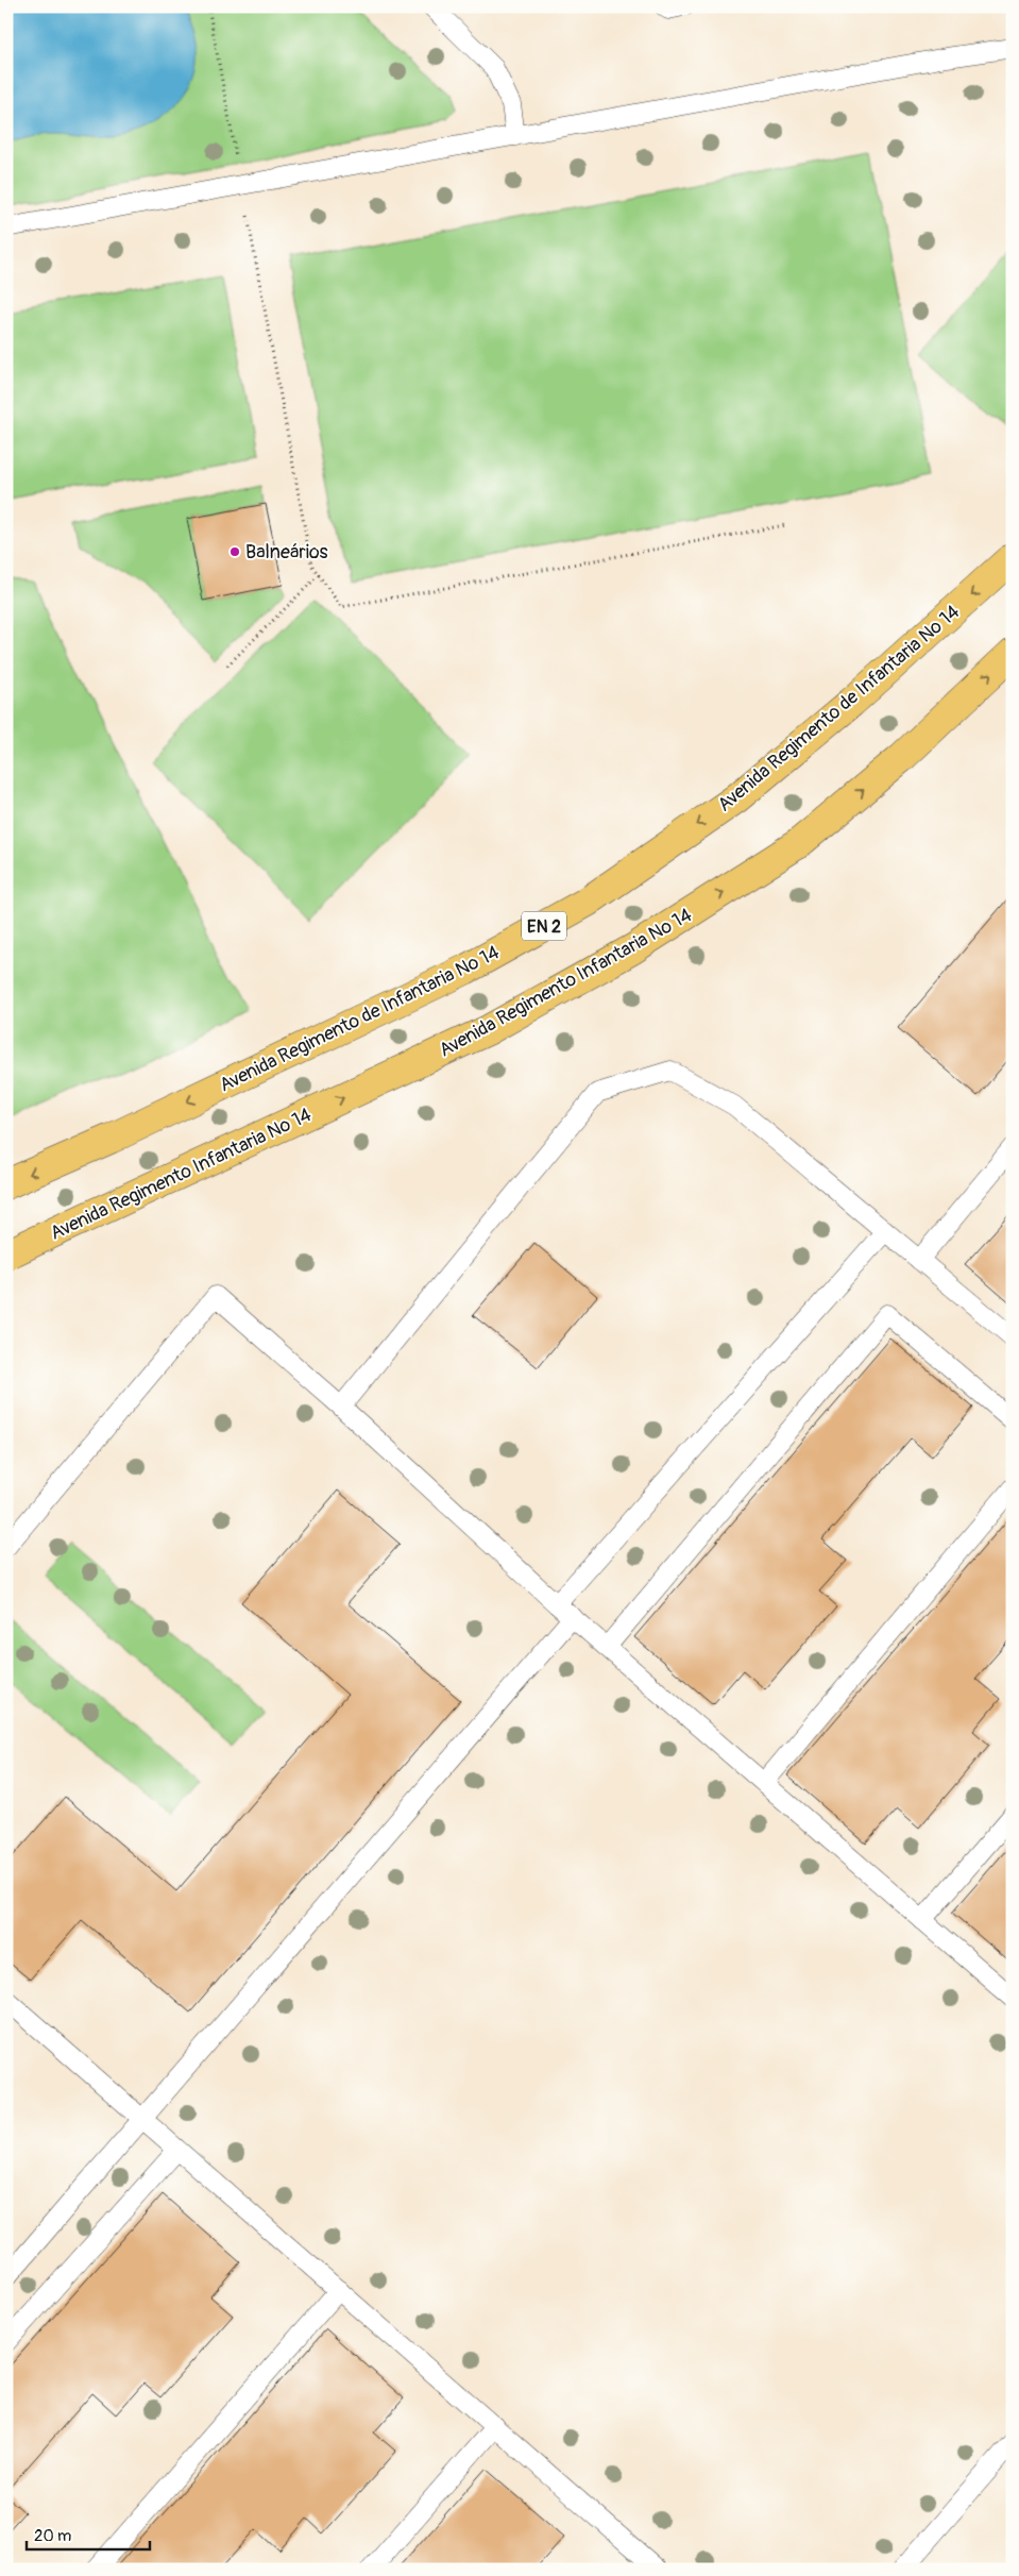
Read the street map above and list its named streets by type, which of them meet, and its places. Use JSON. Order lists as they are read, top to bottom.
{
  "streets": {
    "main road": ["Avenida Regimento de Infantaria Nº 14", "EN 2", "Avenida Regimento Infantaria Nº 14"]
  },
  "one_way": ["Avenida Regimento de Infantaria Nº 14", "Avenida Regimento Infantaria Nº 14"],
  "places": ["Balneários"],
  "scale_bar": "20 m"
}
